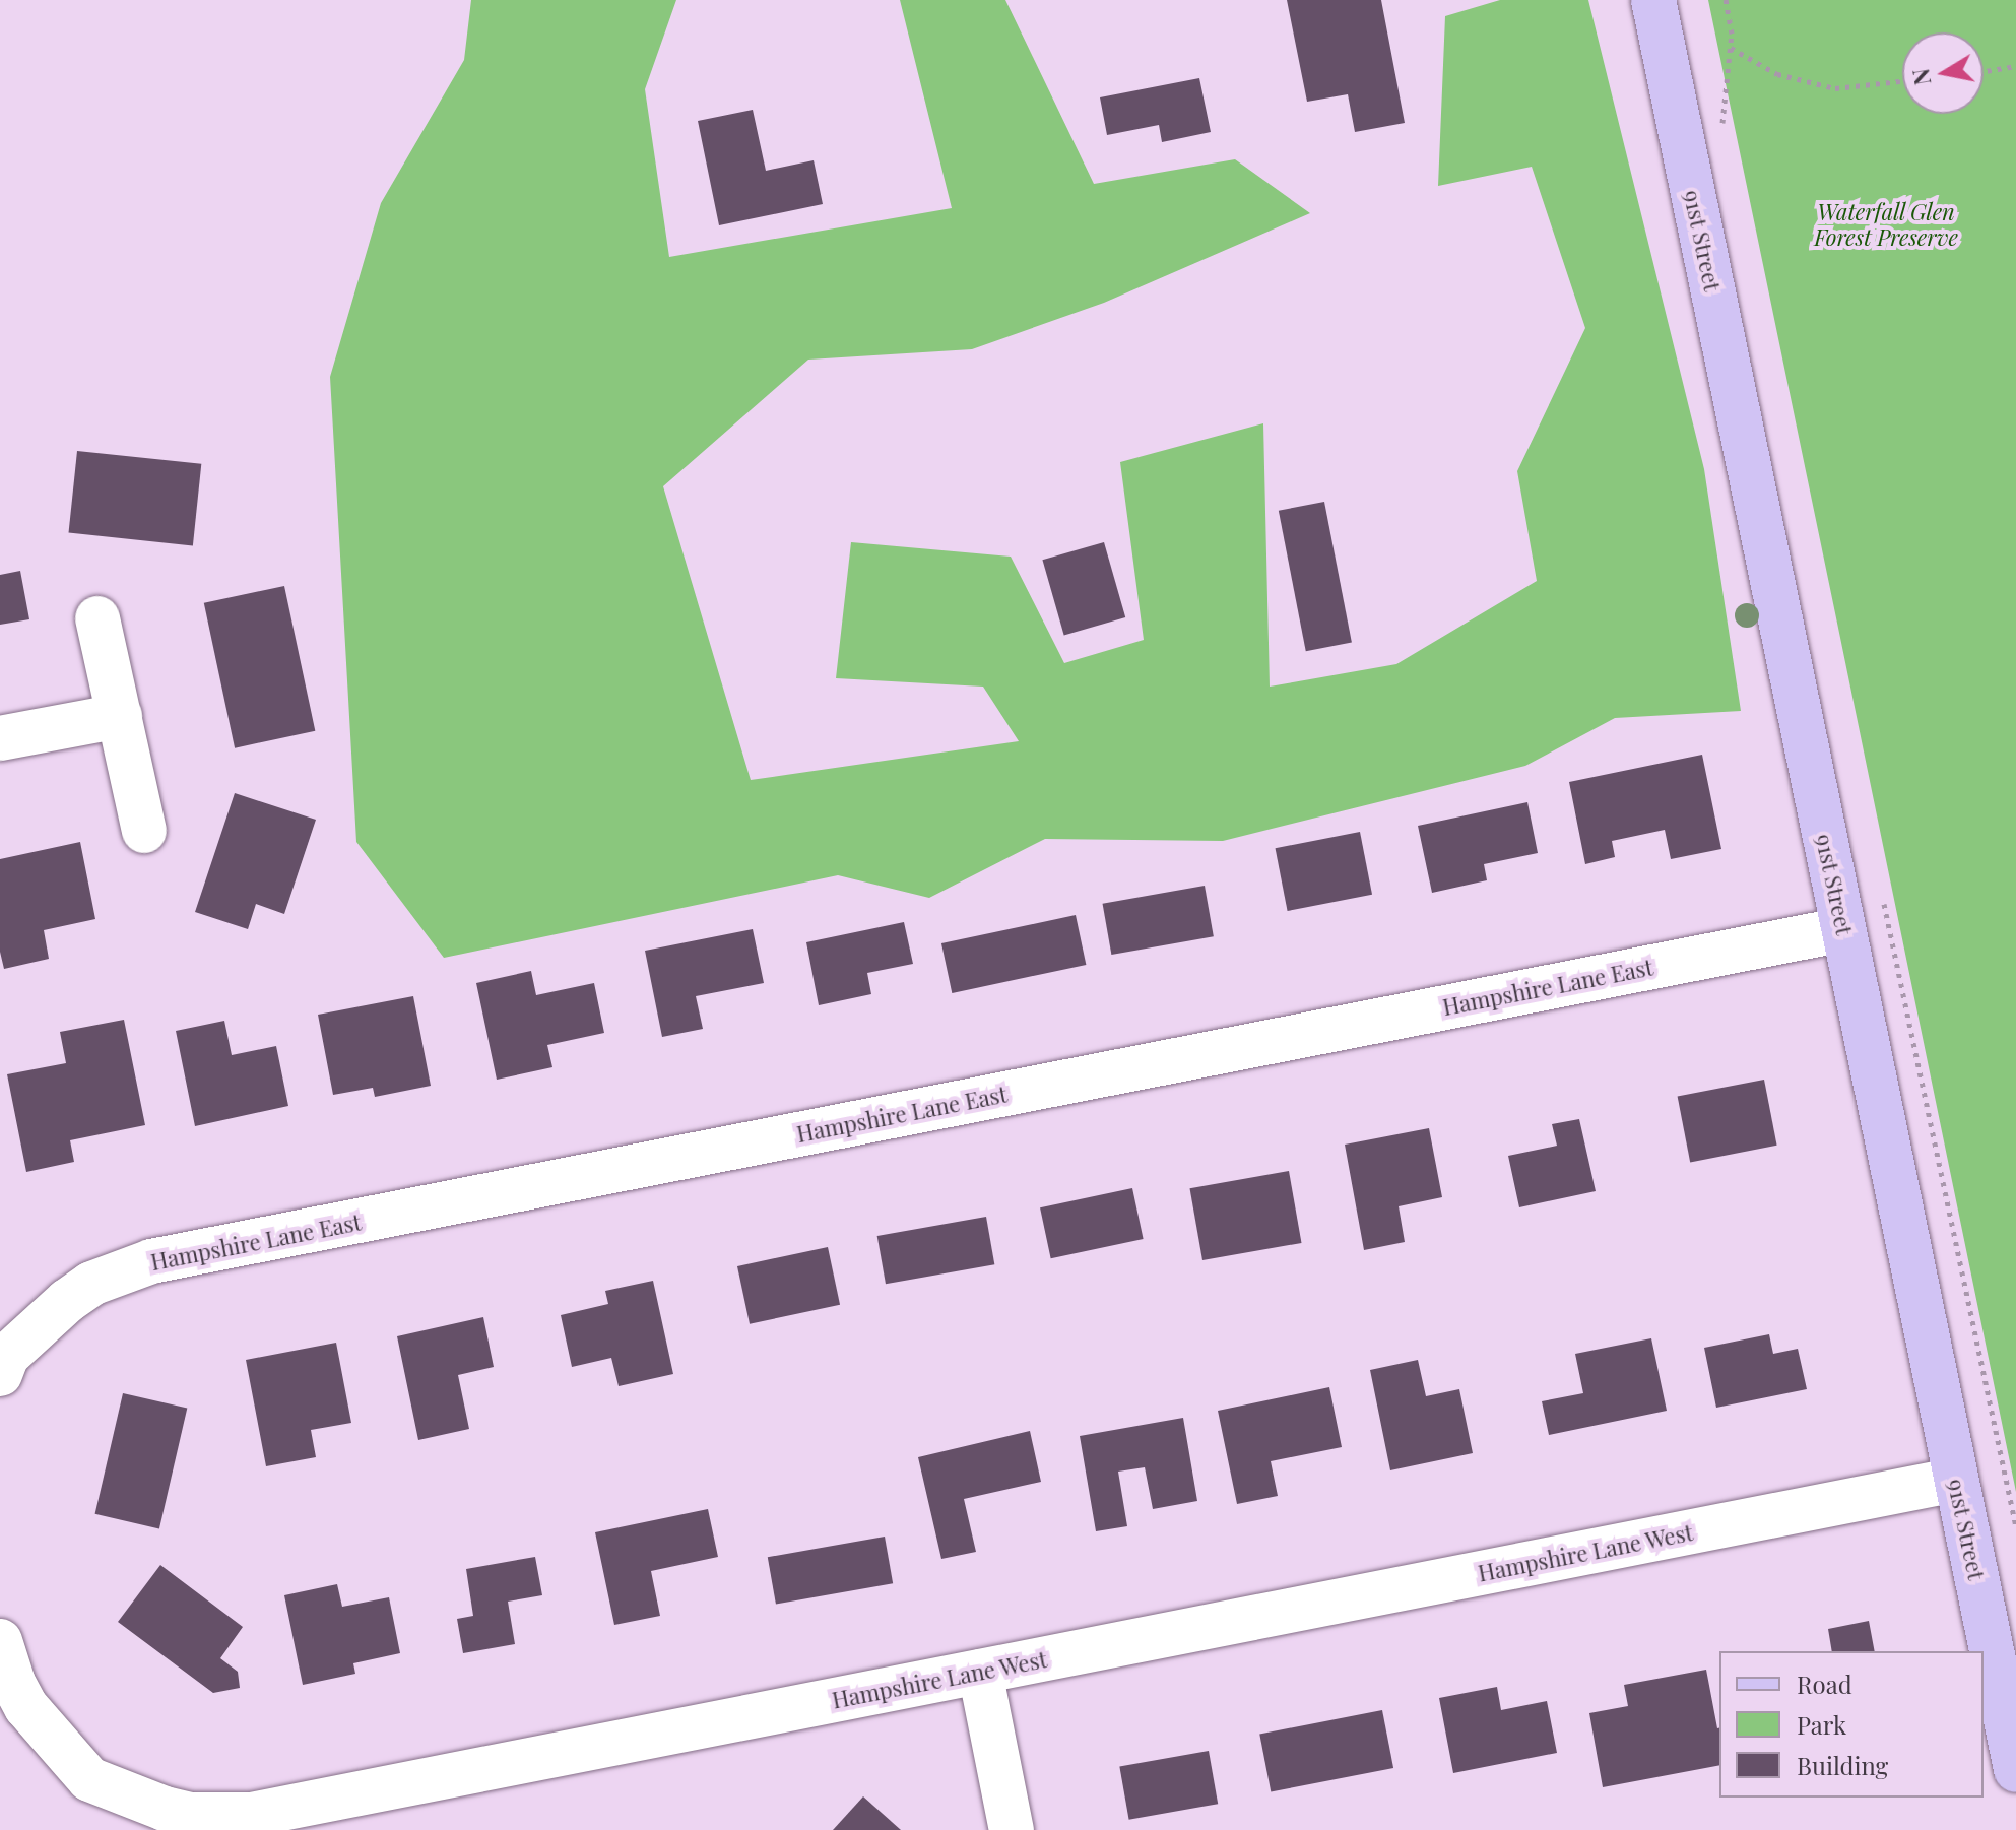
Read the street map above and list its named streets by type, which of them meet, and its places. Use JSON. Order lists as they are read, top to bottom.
{
  "streets": {
    "main road": ["91st Street"],
    "street": ["Hampshire Lane East", "Hampshire Lane West"]
  },
  "crossings": [
    ["91st Street", "Hampshire Lane East"],
    ["91st Street", "Hampshire Lane West"]
  ],
  "parks": ["Waterfall Glen Forest Preserve"],
  "legend": ["Road", "Park", "Building"],
  "north": "left"
}
